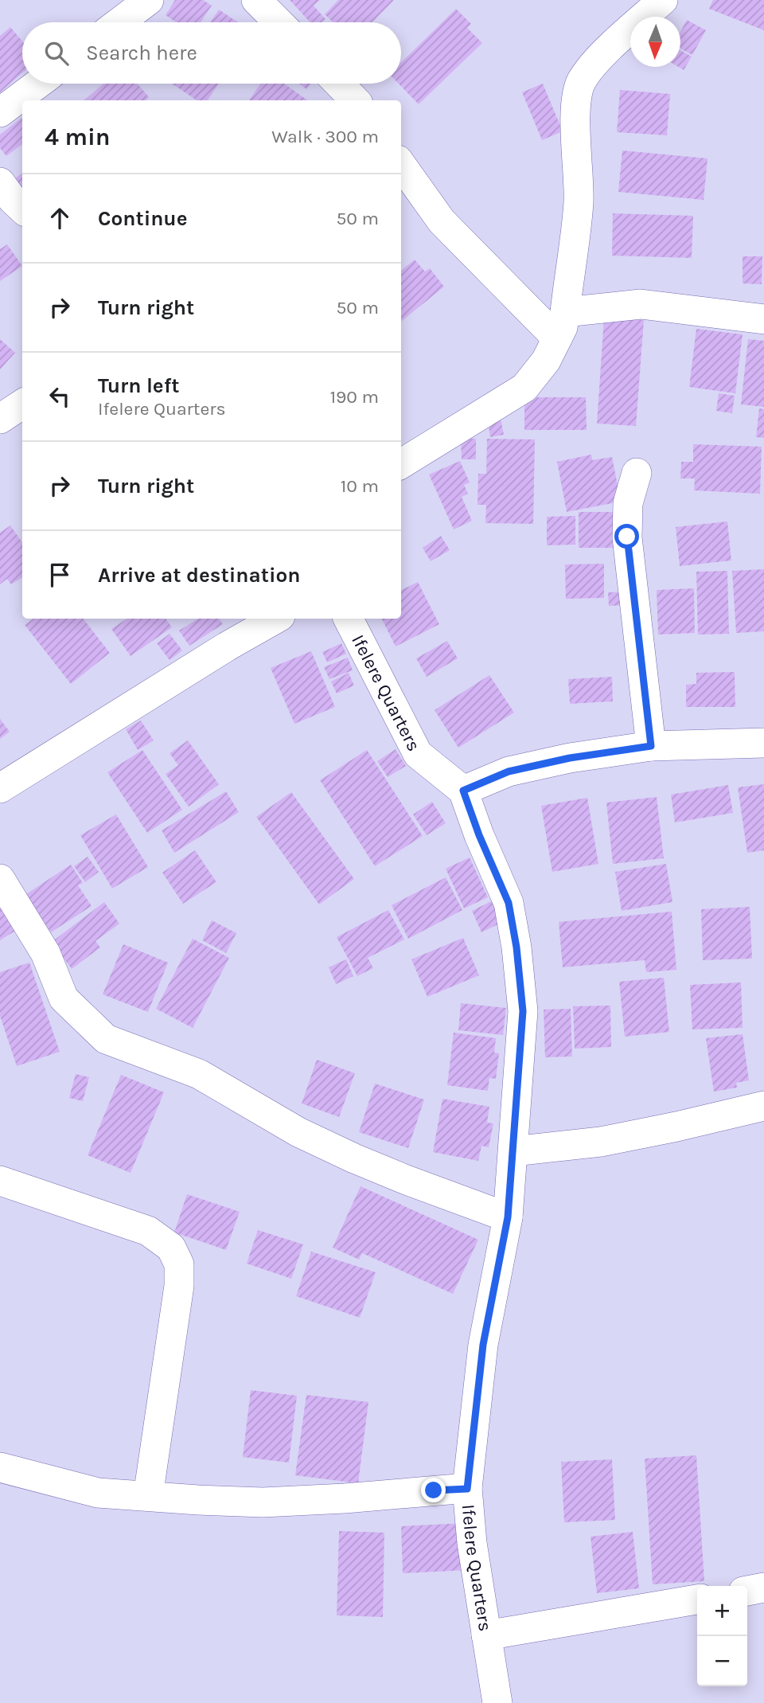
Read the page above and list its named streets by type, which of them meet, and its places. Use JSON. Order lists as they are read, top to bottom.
{
  "streets": {
    "street": ["Ifelere Quarters"]
  },
  "north": "bottom",
  "page": {
    "search": "Search here",
    "heading": ["4 min", "Walk · 300 m"],
    "list": [
      ["Continue", "50 m"],
      ["Turn right", "50 m"],
      ["Turn left", "Ifelere Quarters", "190 m"],
      ["Turn right", "10 m"],
      "Arrive at destination"
    ],
    "map_buttons": ["+", "−"]
  }
}
